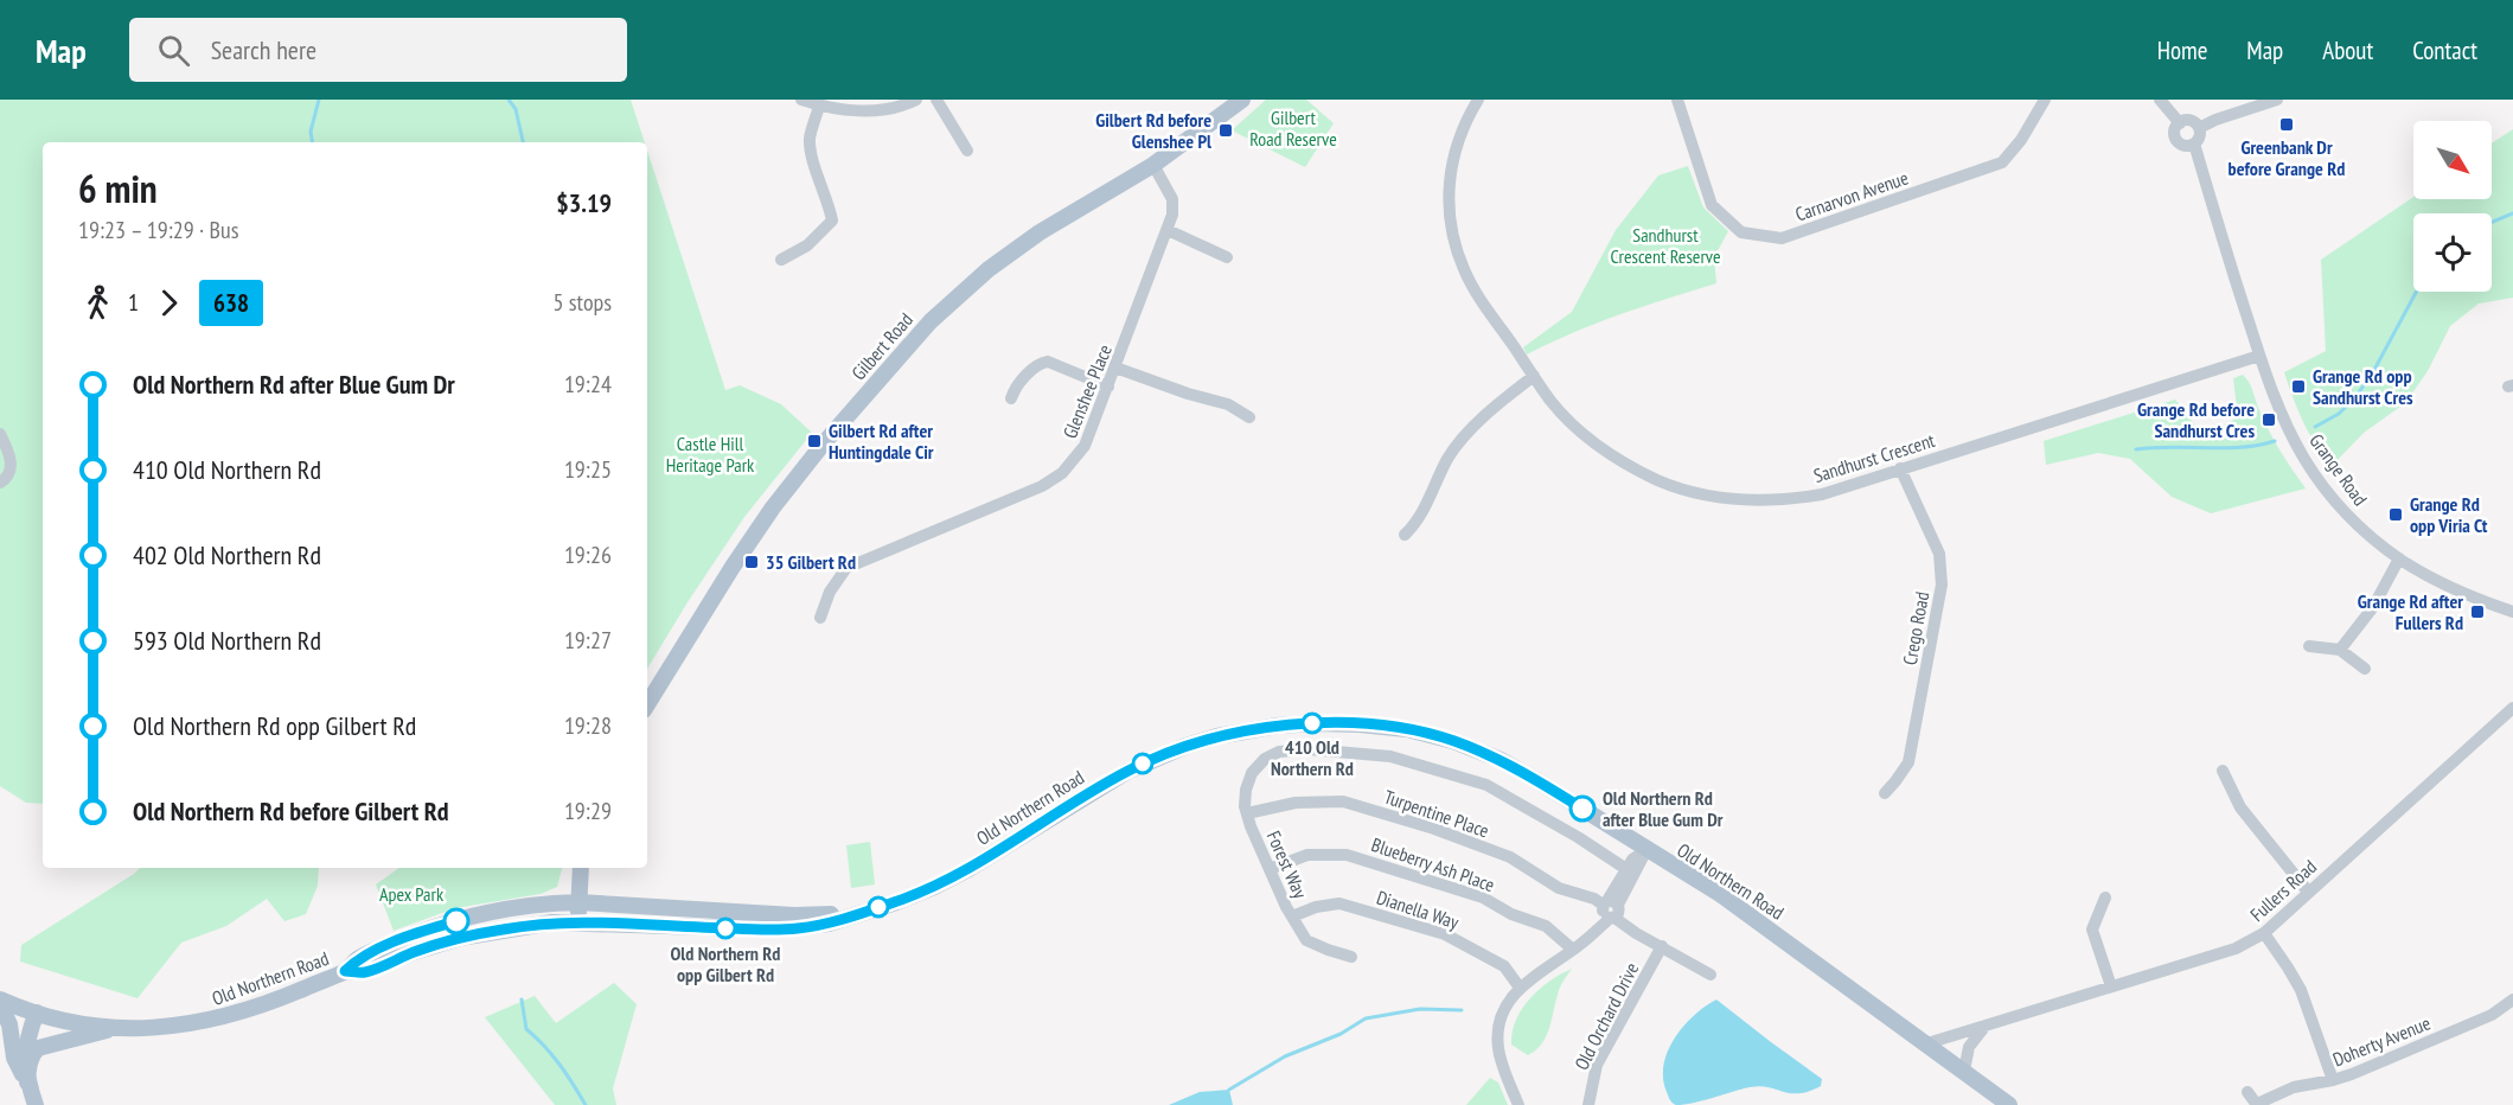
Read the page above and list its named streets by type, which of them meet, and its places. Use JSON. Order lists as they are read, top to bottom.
{
  "streets": {
    "main road": ["Gilbert Road", "Old Northern Road"],
    "street": [
      "Carnarvon Avenue",
      "Glenshee Place",
      "Sandhurst Crescent",
      "Grange Road",
      "Crego Road",
      "Turpentine Place",
      "Forest Way",
      "Blueberry Ash Place",
      "Fullers Road",
      "Dianella Way",
      "Old Orchard Drive",
      "Doherty Avenue"
    ]
  },
  "crossings": [
    ["Gilbert Road", "Glenshee Place"],
    ["Sandhurst Crescent", "Grange Road"],
    ["Sandhurst Crescent", "Crego Road"],
    ["Old Northern Road", "Fullers Road"],
    ["Turpentine Place", "Forest Way"],
    ["Turpentine Place", "Old Orchard Drive"],
    ["Forest Way", "Blueberry Ash Place"],
    ["Forest Way", "Dianella Way"]
  ],
  "parks": [
    "Gilbert Road Reserve",
    "Sandhurst Crescent Reserve",
    "Castle Hill Heritage Park",
    "Apex Park"
  ],
  "places": {
    "transit": [
      "Greenbank Dr before Grange Rd",
      "Gilbert Rd before Glenshee Pl",
      "Grange Rd opp Sandhurst Cres",
      "Grange Rd before Sandhurst Cres",
      "Gilbert Rd after Huntingdale Cir",
      "Grange Rd opp Viria Ct",
      "35 Gilbert Rd",
      "Grange Rd after Fullers Rd"
    ],
    "other": ["410 Old Northern Rd", "Old Northern Rd after Blue Gum Dr", "Old Northern Rd opp Gilbert Rd"]
  },
  "lines": ["bus line 638"],
  "north": "bottom right",
  "page": {
    "header": "Map",
    "search": "Search here",
    "nav": [
      "Home",
      "Map",
      "About",
      "Contact"
    ],
    "heading": ["6 min", "19:23 – 19:29 · Bus", "$3.19"],
    "legs": ["1", "638", "5 stops"],
    "list": [
      {
        "name": "Old Northern Rd after Blue Gum Dr",
        "value": "19:24"
      },
      {
        "name": "410 Old Northern Rd",
        "value": "19:25"
      },
      {
        "name": "402 Old Northern Rd",
        "value": "19:26"
      },
      {
        "name": "593 Old Northern Rd",
        "value": "19:27"
      },
      {
        "name": "Old Northern Rd opp Gilbert Rd",
        "value": "19:28"
      },
      {
        "name": "Old Northern Rd before Gilbert Rd",
        "value": "19:29"
      }
    ]
  }
}
